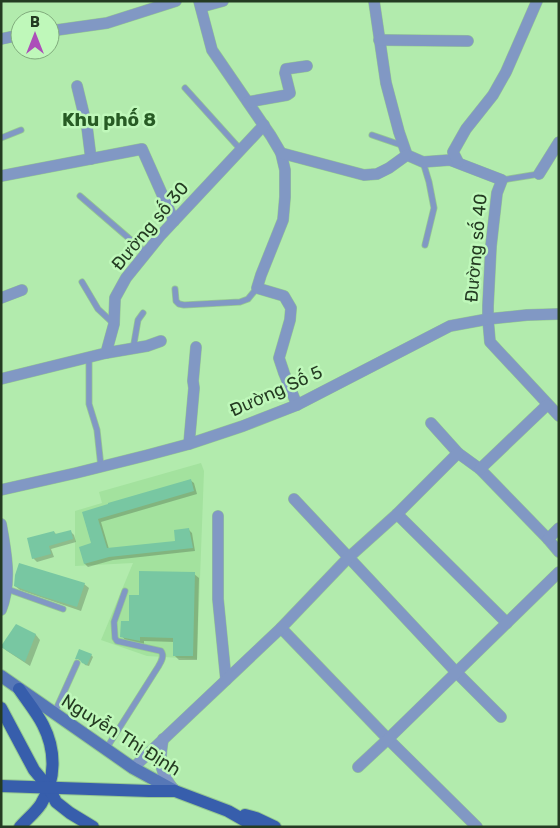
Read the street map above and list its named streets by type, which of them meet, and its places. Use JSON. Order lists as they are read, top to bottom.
{
  "streets": {
    "main road": ["Nguyễn Thị Định"],
    "street": ["Đường số 30", "Đường số 40", "Đường Số 5"]
  },
  "crossings": [
    ["Đường số 40", "Đường Số 5"]
  ],
  "districts": ["Khu phố 8"],
  "north": "top"
}
